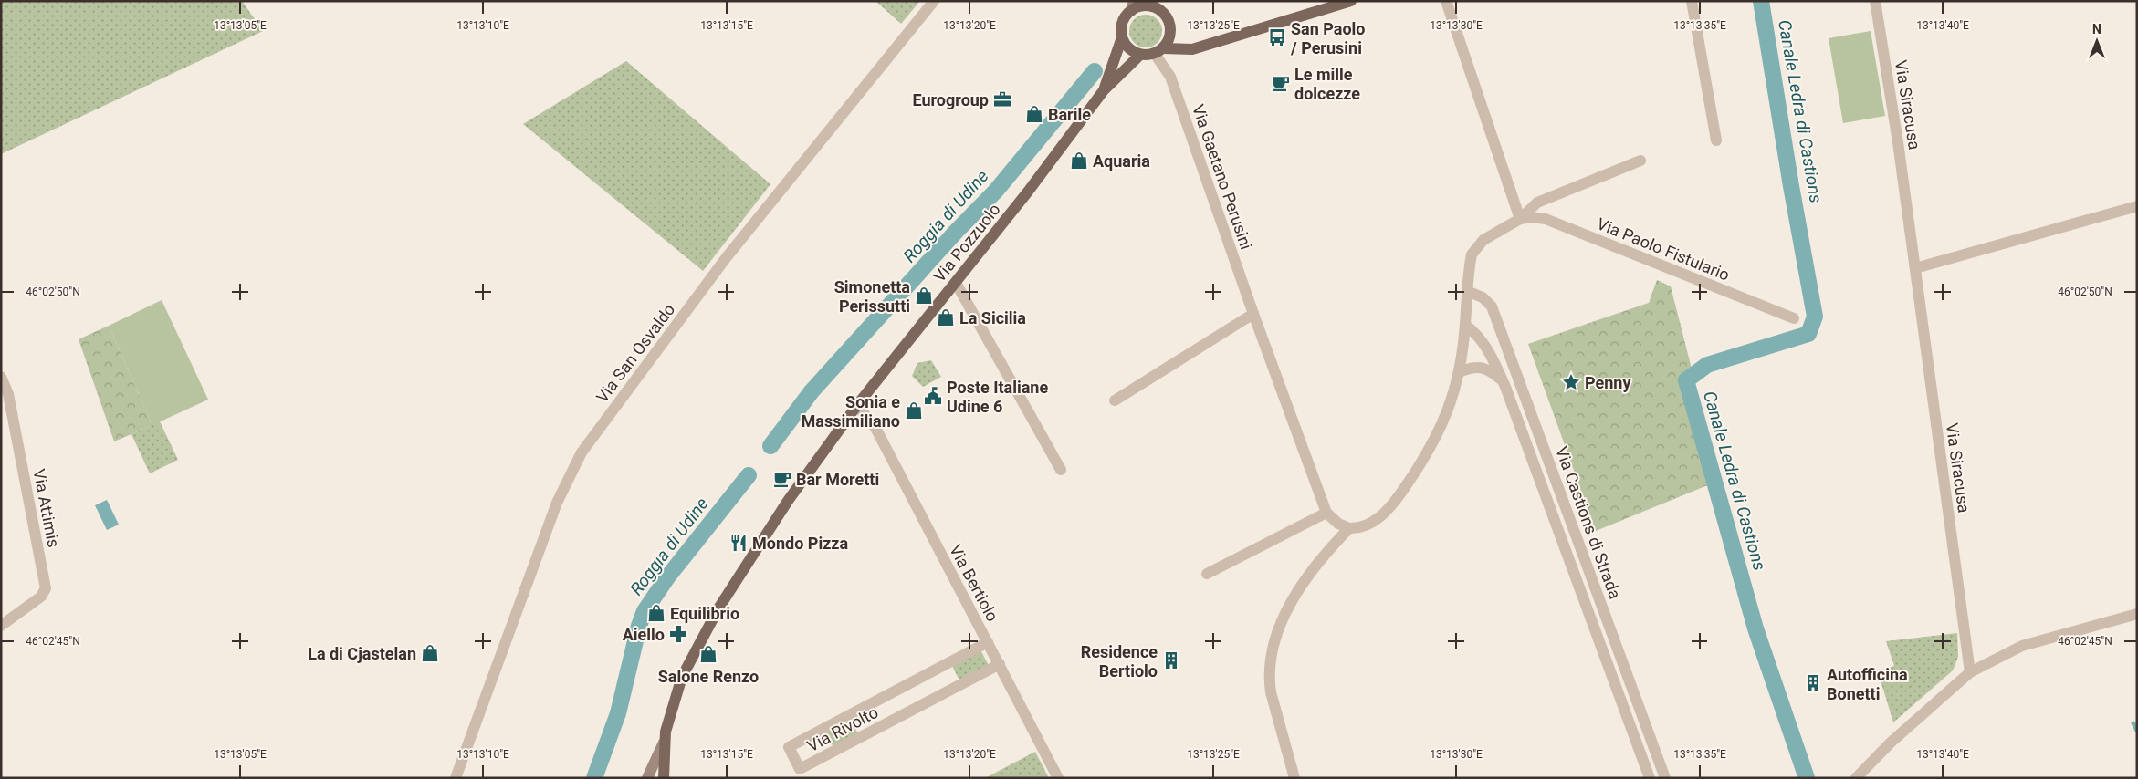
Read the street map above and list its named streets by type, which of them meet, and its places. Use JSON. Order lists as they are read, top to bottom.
{
  "streets": {
    "main road": ["Via Pozzuolo"],
    "street": [
      "Via Siracusa",
      "Via Gaetano Perusini",
      "Via Paolo Fistulario",
      "Via San Osvaldo",
      "Via Attimis",
      "Via Castions di Strada",
      "Via Bertiolo",
      "Via Rivolto"
    ]
  },
  "crossings": [
    ["Via Gaetano Perusini", "Via Pozzuolo"],
    ["Via Pozzuolo", "Via Bertiolo"],
    ["Via Bertiolo", "Via Rivolto"]
  ],
  "water": ["Canale Ledra di Castions", "Roggia di Udine"],
  "places": {
    "bus stop": ["San Paolo / Perusini"],
    "cafe": ["Le mille dolcezze", "Bar Moretti"],
    "office": ["Eurogroup"],
    "shop": [
      "Barile",
      "Aquaria",
      "Simonetta Perissutti",
      "La Sicilia",
      "Sonia e Massimiliano",
      "Equilibrio",
      "La di Cjastelan",
      "Salone Renzo"
    ],
    "place": ["Penny"],
    "public building": ["Poste Italiane Udine 6"],
    "restaurant": ["Mondo Pizza"],
    "pharmacy": ["Aiello"],
    "building": ["Residence Bertiolo", "Autofficina Bonetti"]
  },
  "north": "top",
  "coordinates": [
    "13°13'05\"E",
    "13°13'10\"E",
    "13°13'15\"E",
    "13°13'20\"E",
    "13°13'25\"E",
    "13°13'30\"E",
    "13°13'35\"E",
    "13°13'40\"E",
    "46°02'50\"N",
    "46°02'45\"N"
  ]
}
